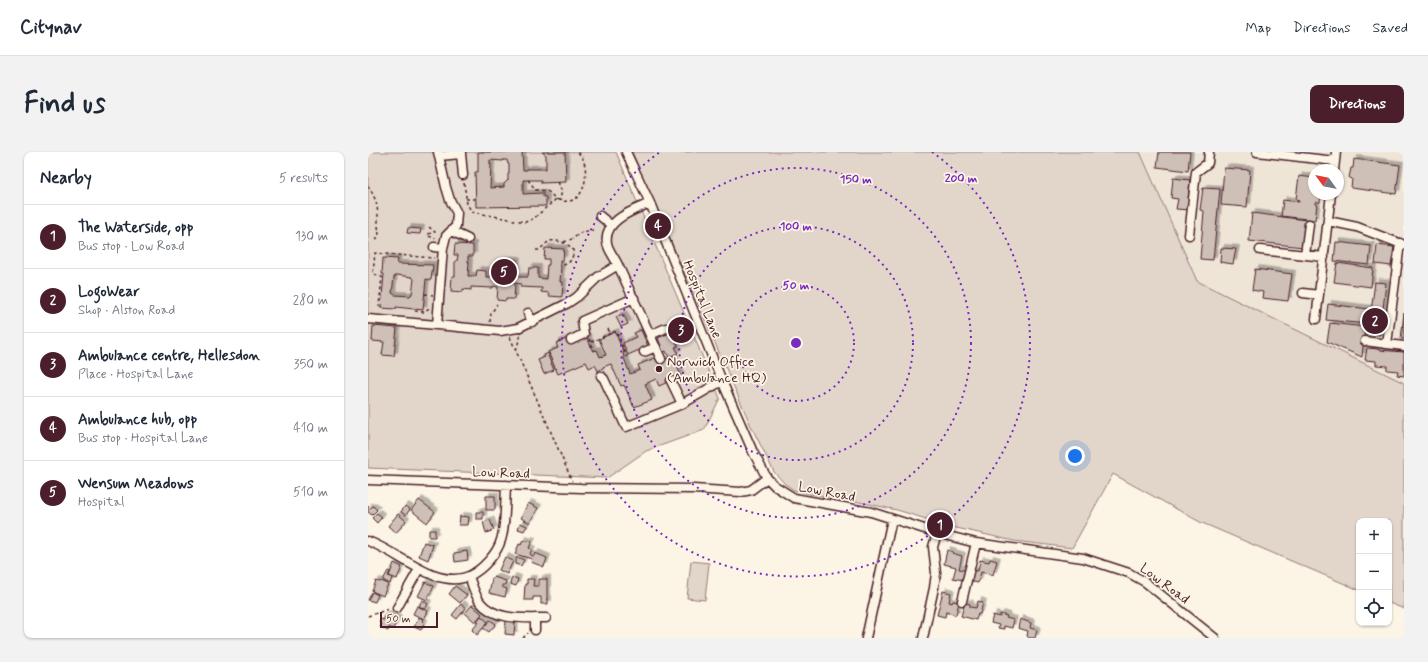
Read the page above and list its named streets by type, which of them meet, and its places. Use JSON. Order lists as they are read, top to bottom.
{
  "streets": {
    "street": ["Hospital Lane", "Low Road"]
  },
  "crossings": [
    ["Hospital Lane", "Low Road"]
  ],
  "places": ["Norwich Office (Ambulance HQ)"],
  "scale_bar": "50 m",
  "north": "top left",
  "page": {
    "header": "Citynav",
    "nav": ["Map", "Directions", "Saved"],
    "buttons": "Directions",
    "title": "Find us",
    "heading": ["Nearby", "5 results"],
    "list": [
      {
        "mark": "1",
        "name": "The Waterside, opp",
        "note": "Bus stop · Low Road",
        "value": "130 m"
      },
      {
        "mark": "2",
        "name": "LogoWear",
        "note": "Shop · Alston Road",
        "value": "280 m"
      },
      {
        "mark": "3",
        "name": "Ambulance centre, Hellesdon",
        "note": "Place · Hospital Lane",
        "value": "350 m"
      },
      {
        "mark": "4",
        "name": "Ambulance hub, opp",
        "note": "Bus stop · Hospital Lane",
        "value": "410 m"
      },
      {
        "mark": "5",
        "name": "Wensum Meadows",
        "note": "Hospital",
        "value": "510 m"
      }
    ],
    "pins": [
      "4",
      "5",
      "2",
      "3",
      "1"
    ],
    "map_buttons": ["+", "−"],
    "scale": "50 m"
  },
  "rings": [
    "200 m",
    "150 m",
    "100 m",
    "50 m"
  ]
}
